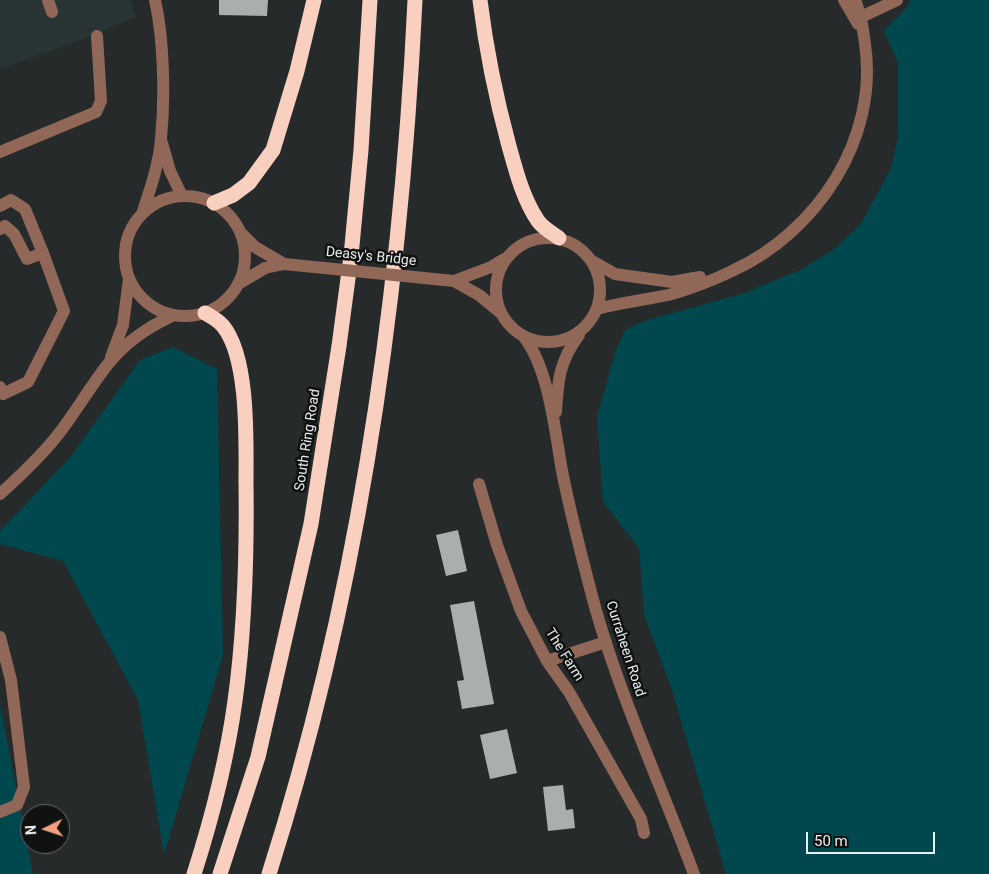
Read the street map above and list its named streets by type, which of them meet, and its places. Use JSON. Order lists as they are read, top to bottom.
{
  "streets": {
    "highway": ["South Ring Road"],
    "street": ["Deasy's Bridge", "Curraheen Road", "The Farm"]
  },
  "crossings": [
    ["Deasy's Bridge", "Curraheen Road"]
  ],
  "scale_bar": "50 m",
  "north": "left"
}
